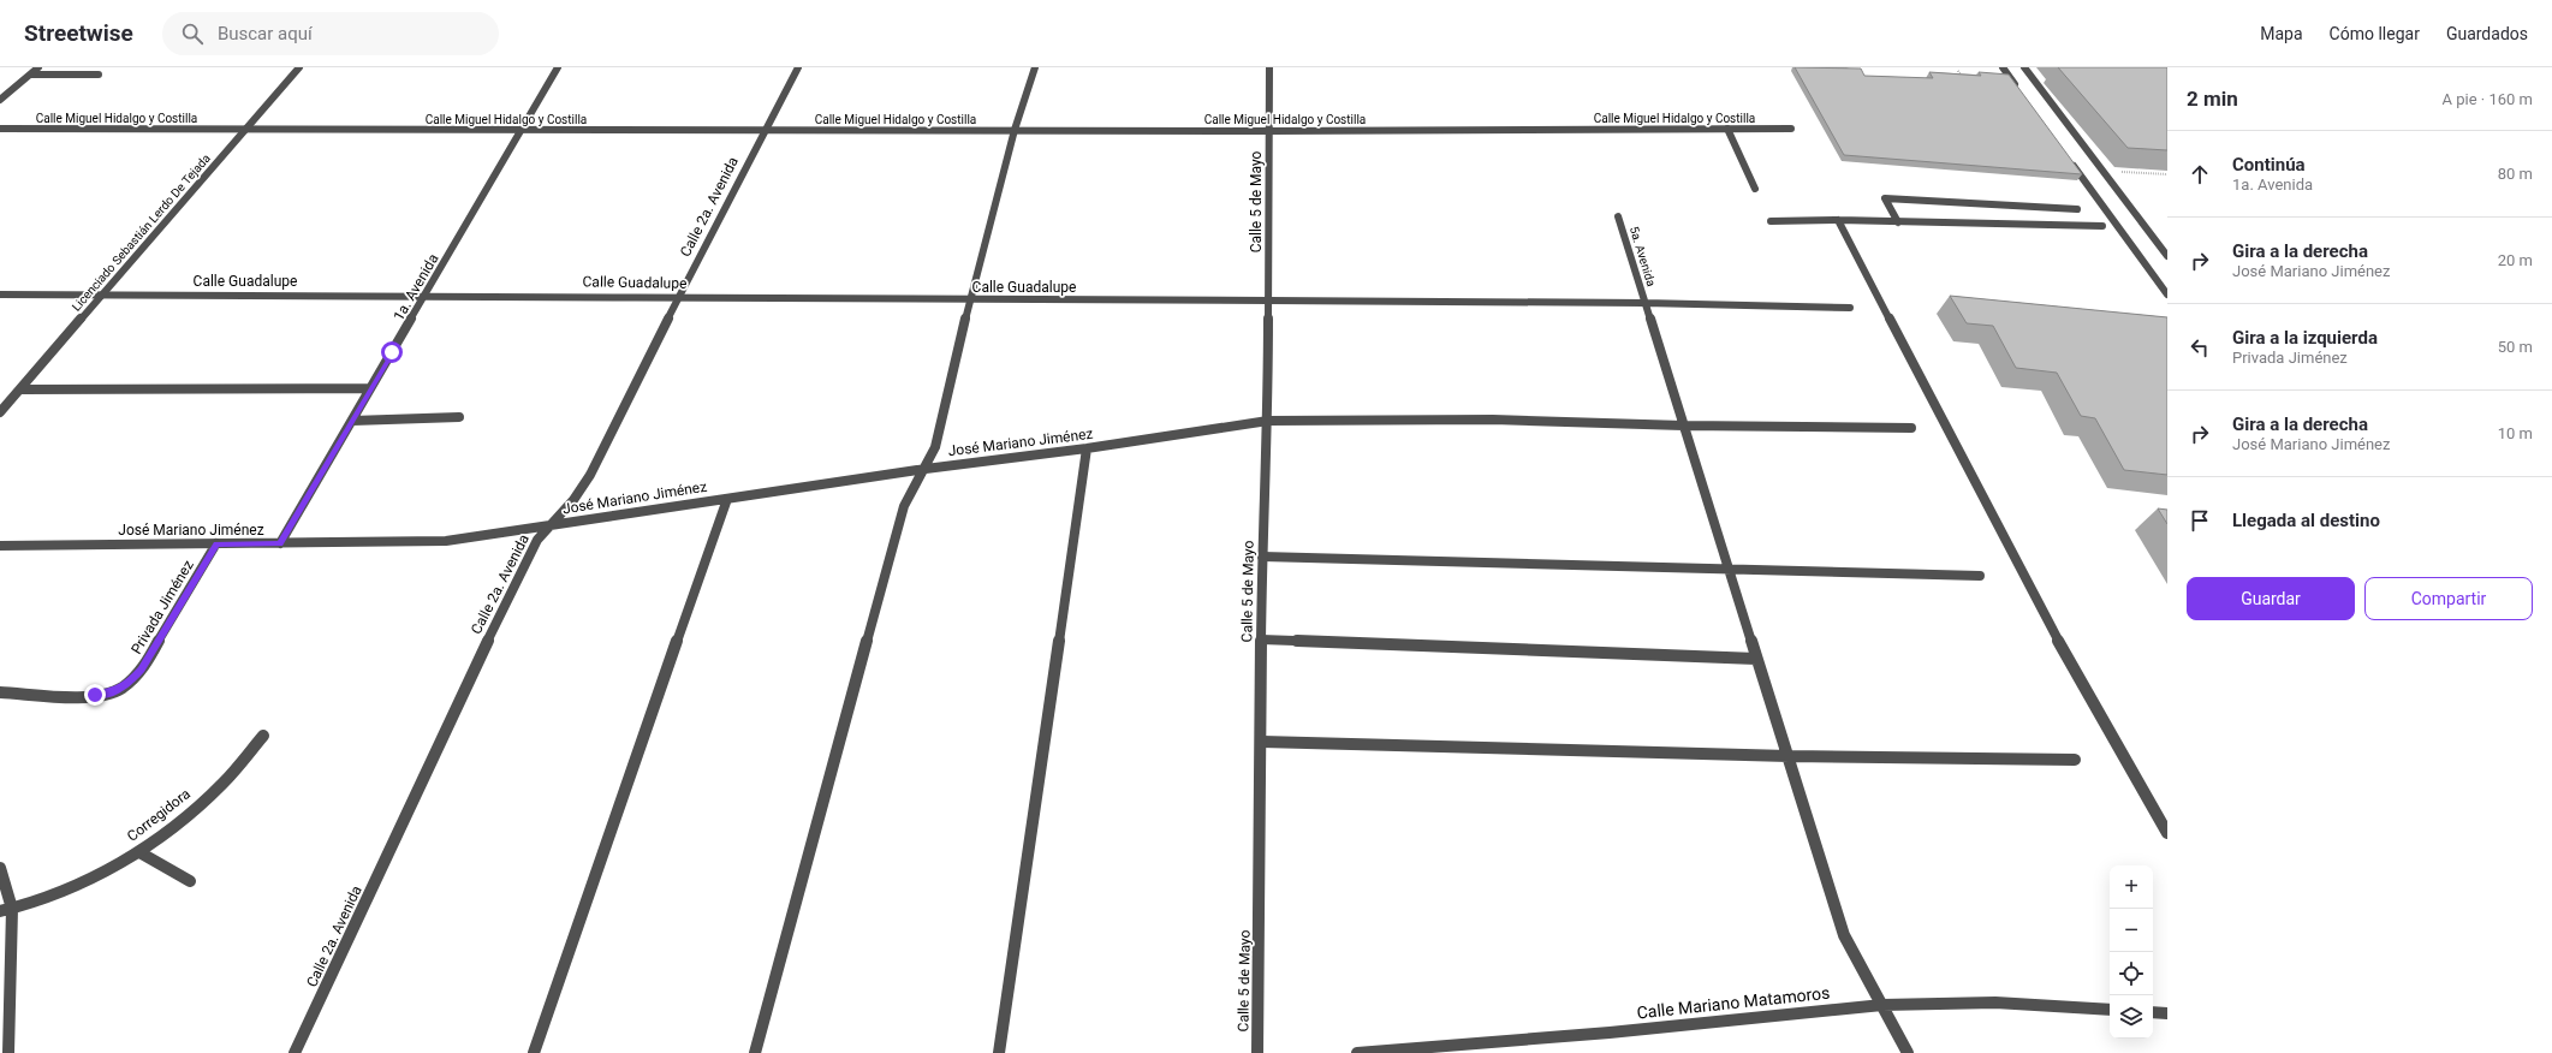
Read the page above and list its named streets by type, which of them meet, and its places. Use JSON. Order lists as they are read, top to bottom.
{
  "streets": {
    "street": [
      "Calle Miguel Hidalgo y Costilla",
      "Calle 5 de Mayo",
      "Calle 2a. Avenida",
      "Licenciado Sebastián Lerdo De Tejada",
      "5a. Avenida",
      "Calle Guadalupe",
      "1a. Avenida",
      "José Mariano Jiménez",
      "Privada Jiménez",
      "Corregidora",
      "Calle Mariano Matamoros"
    ]
  },
  "crossings": [
    ["Calle Miguel Hidalgo y Costilla", "Calle 5 de Mayo"],
    ["Calle Miguel Hidalgo y Costilla", "Calle 2a. Avenida"],
    ["Calle Miguel Hidalgo y Costilla", "Licenciado Sebastián Lerdo De Tejada"],
    ["Calle Miguel Hidalgo y Costilla", "1a. Avenida"],
    ["Calle 5 de Mayo", "Calle Guadalupe"],
    ["Calle 5 de Mayo", "José Mariano Jiménez"],
    ["Calle 2a. Avenida", "Calle Guadalupe"],
    ["Calle 2a. Avenida", "José Mariano Jiménez"],
    ["Licenciado Sebastián Lerdo De Tejada", "Calle Guadalupe"],
    ["5a. Avenida", "Calle Guadalupe"],
    ["5a. Avenida", "José Mariano Jiménez"],
    ["5a. Avenida", "Calle Mariano Matamoros"],
    ["Calle Guadalupe", "1a. Avenida"],
    ["1a. Avenida", "José Mariano Jiménez"],
    ["José Mariano Jiménez", "Privada Jiménez"]
  ],
  "page": {
    "header": "Streetwise",
    "search": "Buscar aquí",
    "nav": ["Mapa", "Cómo llegar", "Guardados"],
    "heading": ["2 min", "A pie · 160 m"],
    "list": [
      ["Continúa", "1a. Avenida", "80 m"],
      ["Gira a la derecha", "José Mariano Jiménez", "20 m"],
      ["Gira a la izquierda", "Privada Jiménez", "50 m"],
      ["Gira a la derecha", "José Mariano Jiménez", "10 m"],
      "Llegada al destino"
    ],
    "buttons": ["Guardar", "Compartir"],
    "map_buttons": ["+", "−"]
  }
}
